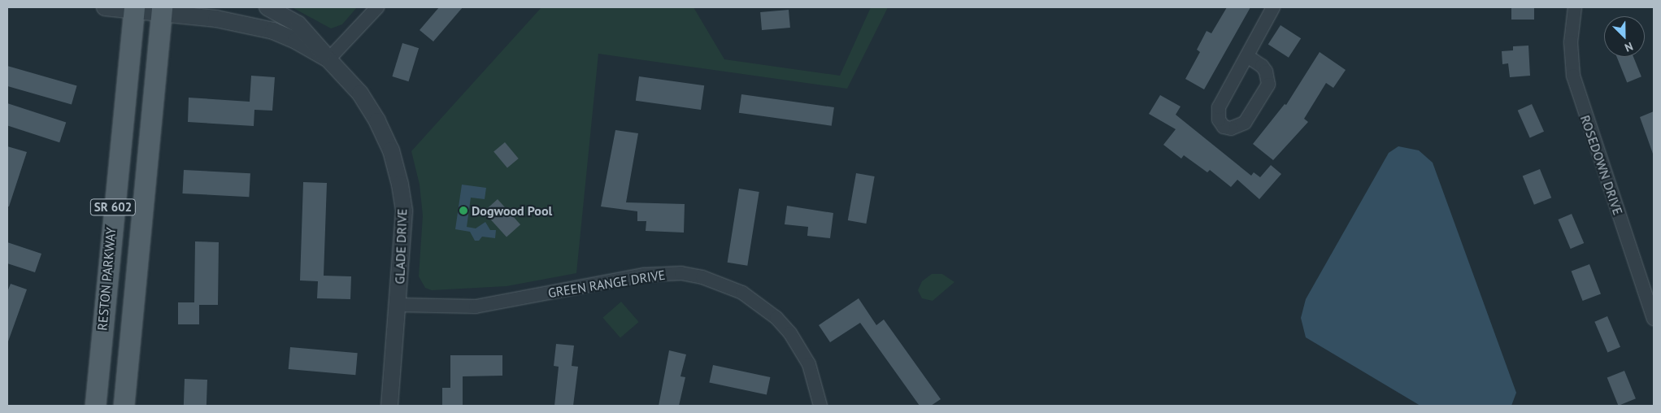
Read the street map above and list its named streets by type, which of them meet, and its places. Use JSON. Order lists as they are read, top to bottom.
{
  "streets": {
    "main road": ["SR 602", "RESTON PARKWAY"],
    "street": ["ROSEDOWN DRIVE", "GLADE DRIVE", "GREEN RANGE DRIVE"]
  },
  "crossings": [
    ["SR 602", "GLADE DRIVE"],
    ["GLADE DRIVE", "RESTON PARKWAY"],
    ["GLADE DRIVE", "GREEN RANGE DRIVE"]
  ],
  "places": ["Dogwood Pool"],
  "north": "bottom right"
}
